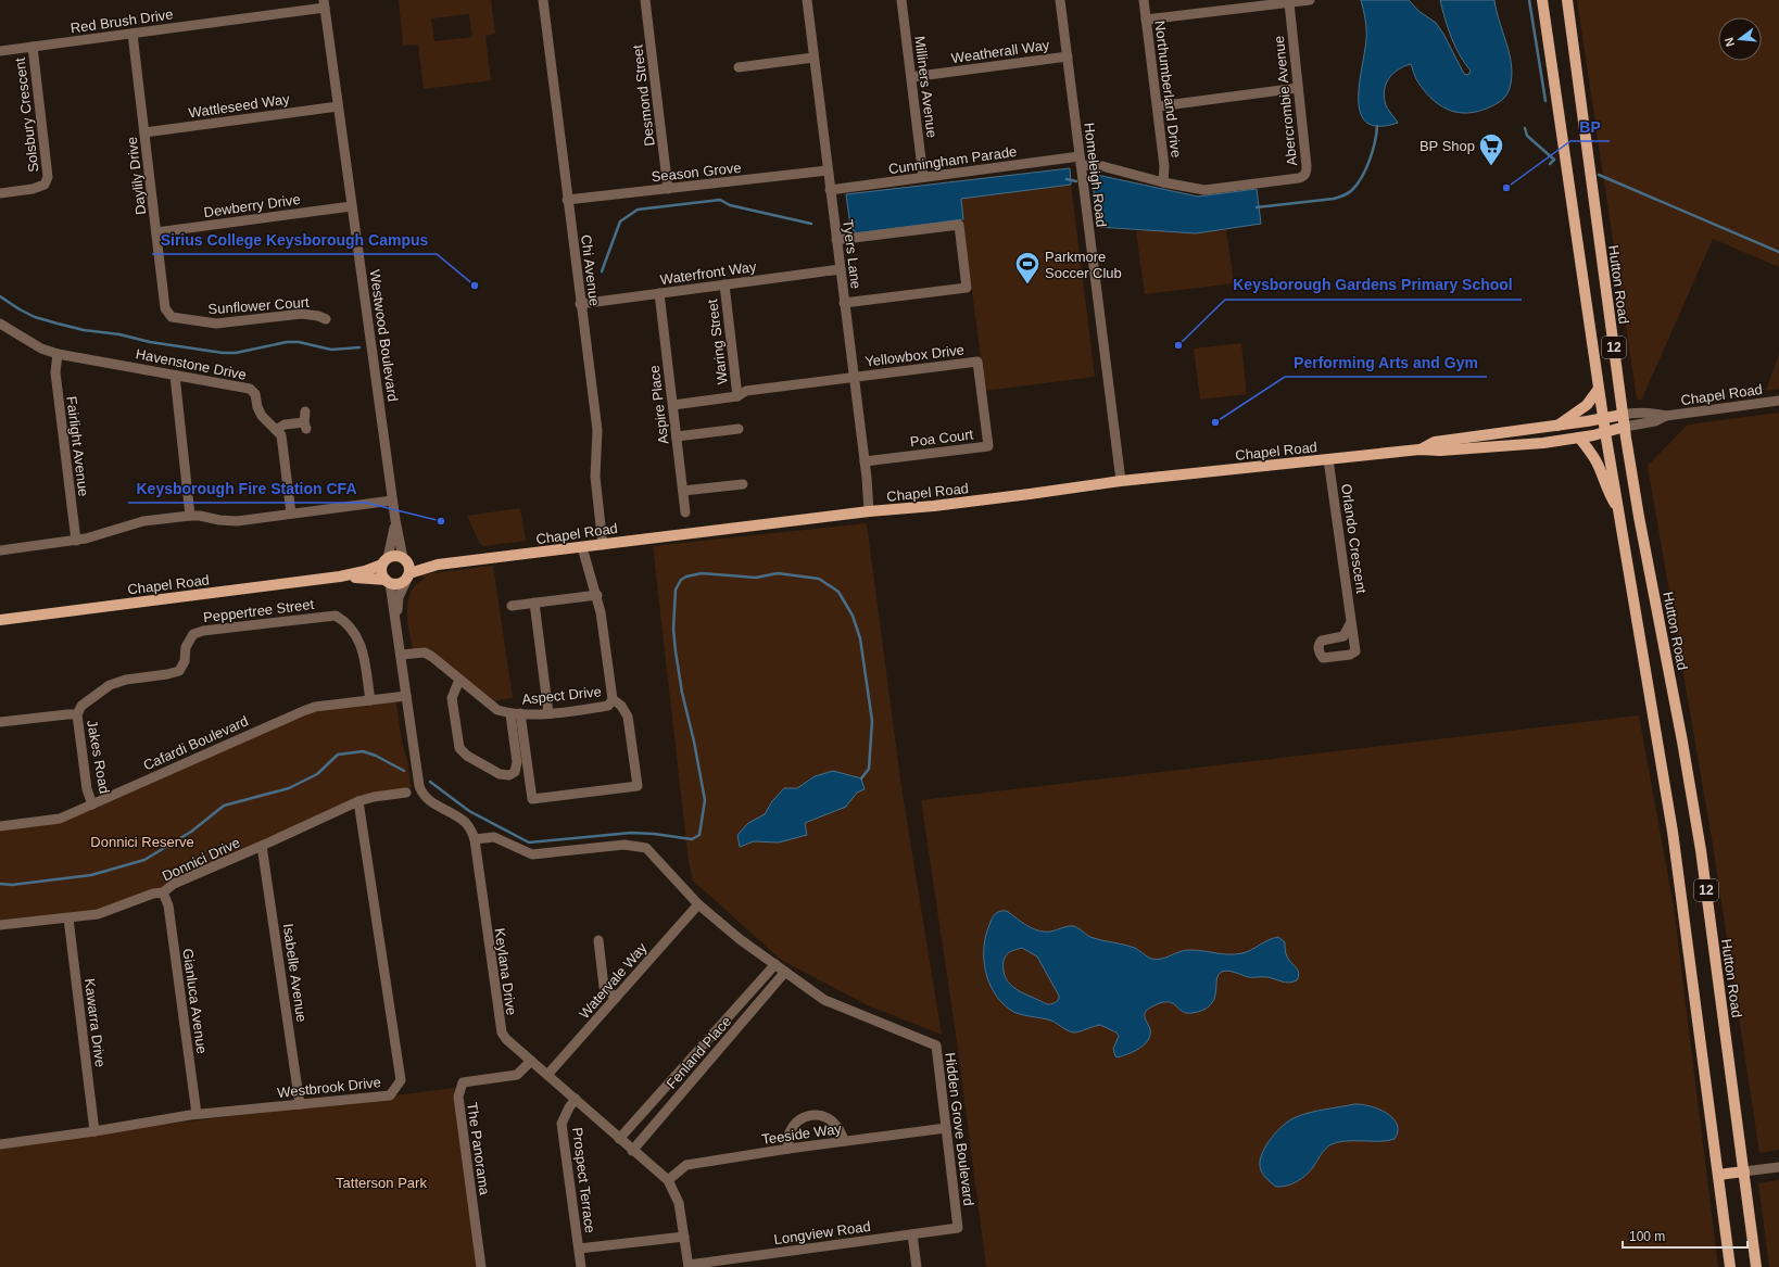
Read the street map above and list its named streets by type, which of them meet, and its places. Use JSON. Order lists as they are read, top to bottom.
{
  "streets": {
    "main road": ["Hutton Road", "12", "Chapel Road"],
    "street": [
      "Red Brush Drive",
      "Weatherall Way",
      "Milliners Avenue",
      "Northumberland Drive",
      "Desmond Street",
      "Abercrombie Avenue",
      "Wattleseed Way",
      "Solsbury Crescent",
      "Cunningham Parade",
      "Season Grove",
      "Homeleigh Road",
      "Daylily Drive",
      "Dewberry Drive",
      "Tyers Lane",
      "Chi Avenue",
      "Waterfront Way",
      "Sunflower Court",
      "Westwood Boulevard",
      "Waring Street",
      "Yellowbox Drive",
      "Havenstone Drive",
      "Aspire Place",
      "Poa Court",
      "Fairlight Avenue",
      "Orlando Crescent",
      "Peppertree Street",
      "Aspect Drive",
      "Cafardi Boulevard",
      "Jakes Road",
      "Donnici Drive",
      "Keylana Drive",
      "Isabelle Avenue",
      "Watervale Way",
      "Gianluca Avenue",
      "Kawarra Drive",
      "Fenland Place",
      "Westbrook Drive",
      "Hidden Grove Boulevard",
      "Teeside Way",
      "The Panorama",
      "Prospect Terrace",
      "Longview Road"
    ]
  },
  "crossings": [
    ["Red Brush Drive", "Solsbury Crescent"],
    ["Red Brush Drive", "Daylily Drive"],
    ["Red Brush Drive", "Westwood Boulevard"],
    ["Weatherall Way", "Milliners Avenue"],
    ["Weatherall Way", "Homeleigh Road"],
    ["Milliners Avenue", "Cunningham Parade"],
    ["Northumberland Drive", "Abercrombie Avenue"],
    ["Desmond Street", "Season Grove"],
    ["Abercrombie Avenue", "Cunningham Parade"],
    ["Abercrombie Avenue", "Homeleigh Road"],
    ["Wattleseed Way", "Daylily Drive"],
    ["Wattleseed Way", "Westwood Boulevard"],
    ["Cunningham Parade", "Homeleigh Road"],
    ["Cunningham Parade", "Tyers Lane"],
    ["Season Grove", "Tyers Lane"],
    ["Season Grove", "Chi Avenue"],
    ["Homeleigh Road", "Chapel Road"],
    ["Daylily Drive", "Dewberry Drive"],
    ["Daylily Drive", "Sunflower Court"],
    ["Dewberry Drive", "Westwood Boulevard"],
    ["Tyers Lane", "Waterfront Way"],
    ["Tyers Lane", "Yellowbox Drive"],
    ["Tyers Lane", "Chapel Road"],
    ["Tyers Lane", "Poa Court"],
    ["Chi Avenue", "Waterfront Way"],
    ["Chi Avenue", "Chapel Road"],
    ["Waterfront Way", "Waring Street"],
    ["Waterfront Way", "Aspire Place"],
    ["Hutton Road", "Chapel Road"],
    ["Westwood Boulevard", "Chapel Road"],
    ["Westwood Boulevard", "Keylana Drive"],
    ["Waring Street", "Yellowbox Drive"],
    ["12", "Chapel Road"],
    ["Yellowbox Drive", "Aspire Place"],
    ["Yellowbox Drive", "Poa Court"],
    ["Havenstone Drive", "Fairlight Avenue"],
    ["Chapel Road", "Orlando Crescent"],
    ["Chapel Road", "Aspect Drive"],
    ["Chapel Road", "Keylana Drive"],
    ["Peppertree Street", "Cafardi Boulevard"],
    ["Peppertree Street", "Jakes Road"],
    ["Aspect Drive", "Keylana Drive"],
    ["Cafardi Boulevard", "Jakes Road"],
    ["Cafardi Boulevard", "Keylana Drive"],
    ["Donnici Drive", "Isabelle Avenue"],
    ["Donnici Drive", "Gianluca Avenue"],
    ["Donnici Drive", "Kawarra Drive"],
    ["Donnici Drive", "Westbrook Drive"],
    ["Keylana Drive", "Watervale Way"],
    ["Keylana Drive", "Fenland Place"],
    ["Keylana Drive", "Hidden Grove Boulevard"],
    ["Keylana Drive", "Teeside Way"],
    ["Keylana Drive", "The Panorama"],
    ["Keylana Drive", "Prospect Terrace"],
    ["Keylana Drive", "Longview Road"],
    ["Isabelle Avenue", "Westbrook Drive"],
    ["Watervale Way", "Hidden Grove Boulevard"],
    ["Gianluca Avenue", "Westbrook Drive"],
    ["Kawarra Drive", "Westbrook Drive"],
    ["Fenland Place", "Hidden Grove Boulevard"],
    ["Hidden Grove Boulevard", "Teeside Way"],
    ["Hidden Grove Boulevard", "Longview Road"]
  ],
  "parks": ["Donnici Reserve", "Tatterson Park"],
  "places": {
    "supermarket": ["BP Shop"],
    "other": [
      "BP",
      "Sirius College Keysborough Campus",
      "Keysborough Gardens Primary School",
      "Performing Arts and Gym",
      "Keysborough Fire Station CFA"
    ],
    "sports": ["Parkmore Soccer Club"]
  },
  "scale_bar": "100 m",
  "north": "left"
}
